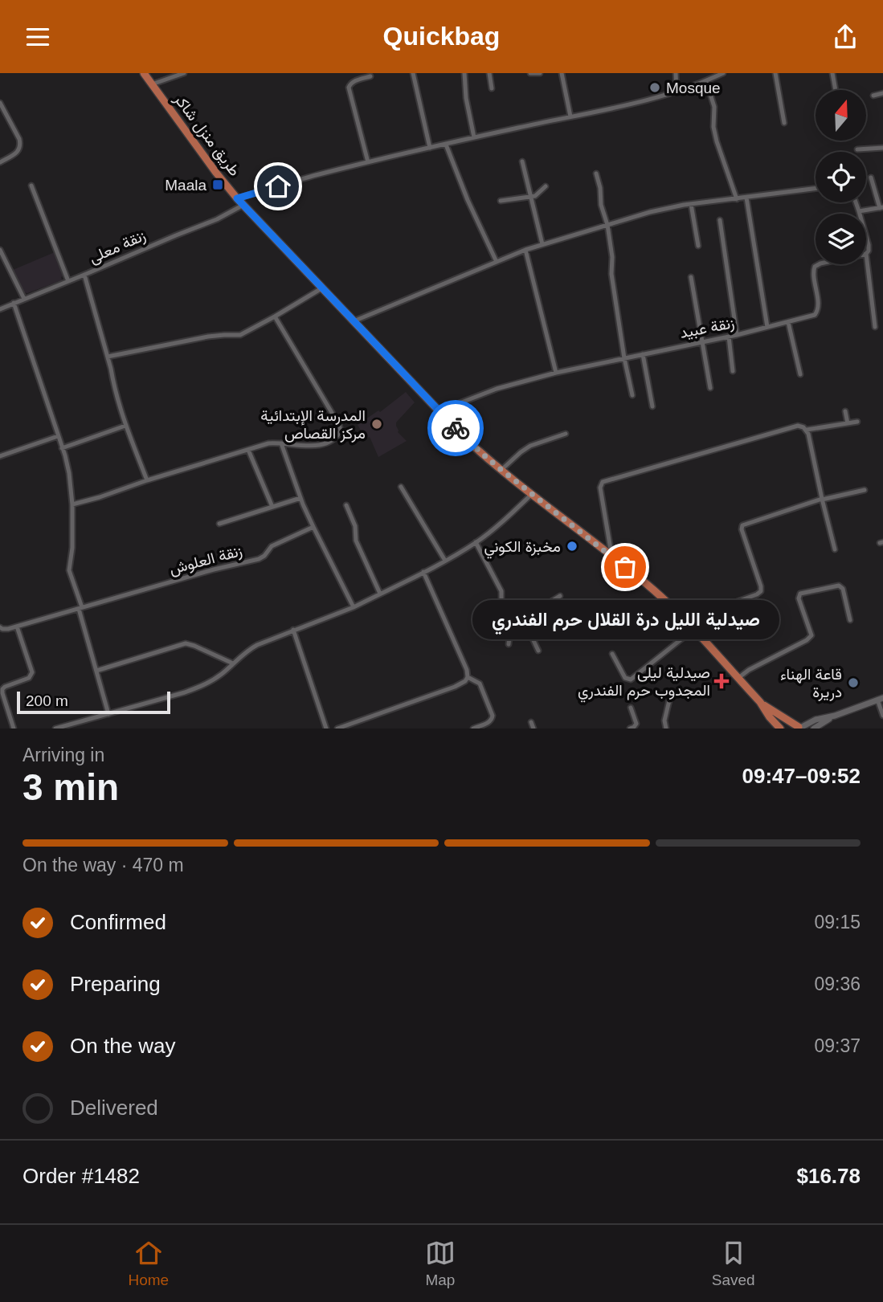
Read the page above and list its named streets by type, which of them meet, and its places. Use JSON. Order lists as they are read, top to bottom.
{
  "streets": {
    "main road": ["طريق منزل شاكر"],
    "street": ["زنقة معلى", "زنقة عبيد", "زنقة العلوش"]
  },
  "crossings": [
    ["طريق منزل شاكر", "زنقة معلى"],
    ["طريق منزل شاكر", "زنقة عبيد"]
  ],
  "places": {
    "other": [
      "Mosque",
      "المدرسة الإبتدائية مركز القصاص",
      "مخبزة الكوني",
      "صيدلية الليل درة القلال حرم الفندري",
      "قاعة الهناء دريرة"
    ],
    "transit": ["Maala"],
    "health": ["صيدلية ليلى المجدوب حرم الفندري"]
  },
  "scale_bar": "200 m",
  "north": "top",
  "page": {
    "header": "Quickbag",
    "bubble": "صيدلية الليل درة القلال حرم الفندري",
    "scale": "200 m",
    "heading": ["3 min", "Arriving in", "09:47–09:52"],
    "panel": ["Order #1482", "$16.78"],
    "bar": "On the way · 470 m",
    "list": [
      ["Confirmed", "09:15"],
      ["Preparing", "09:36"],
      ["On the way", "09:37"],
      "Delivered"
    ],
    "tabs": ["Home", "Map", "Saved"]
  }
}
